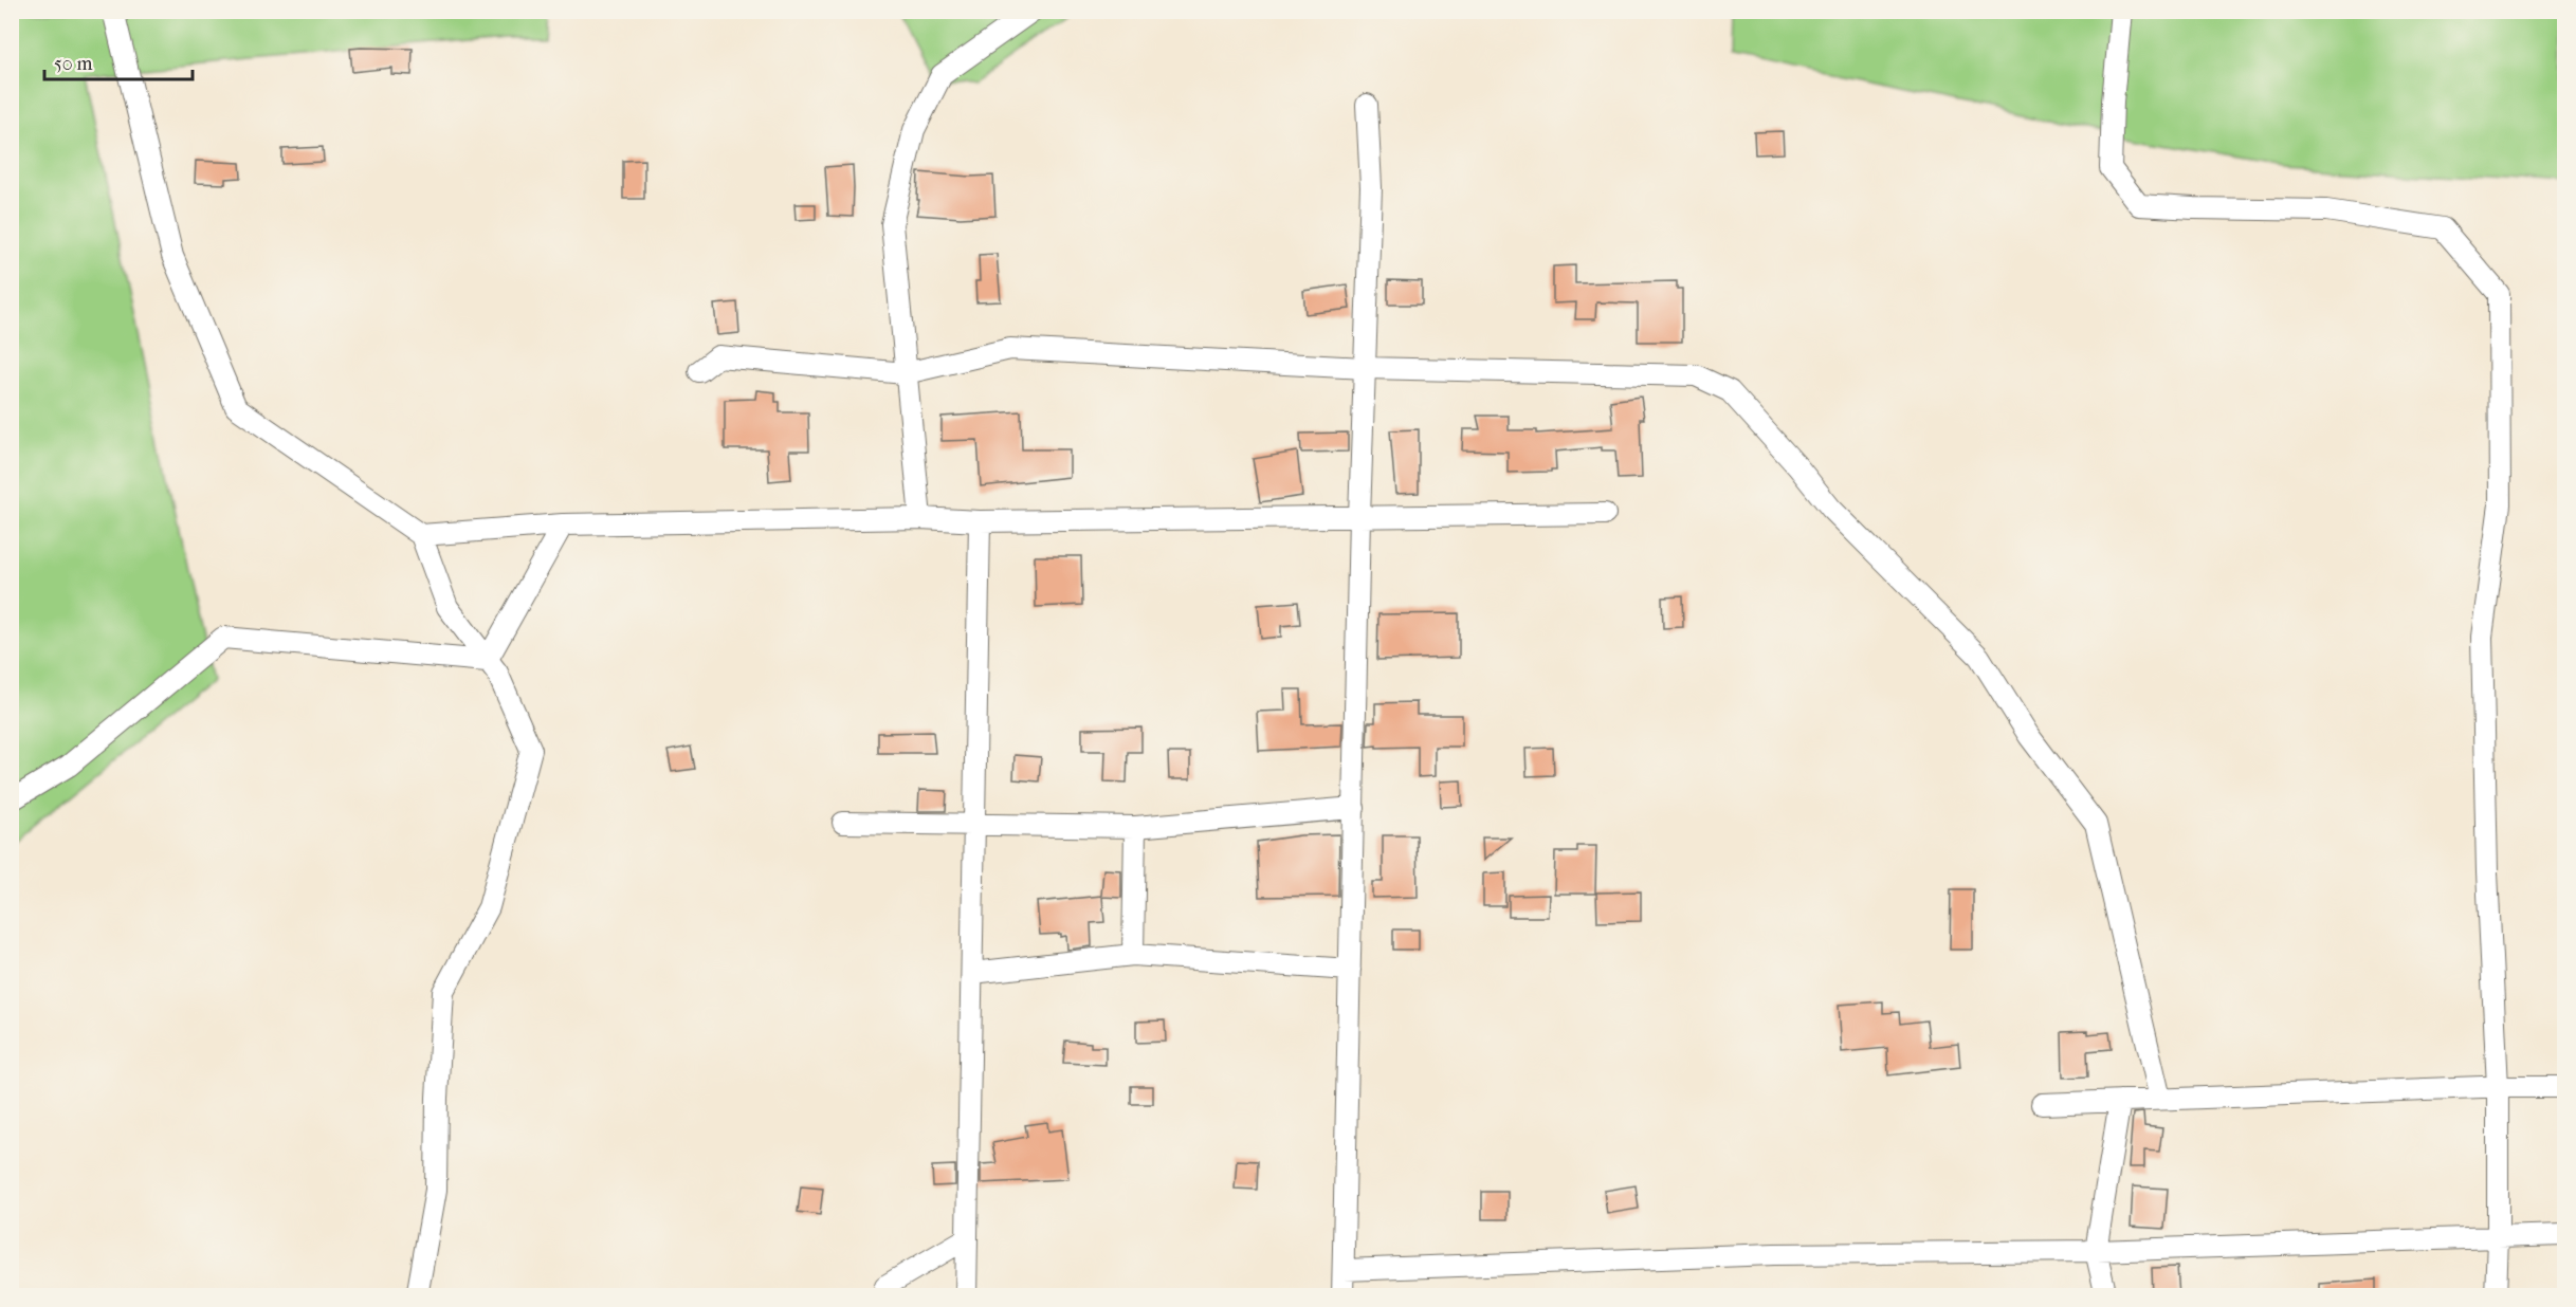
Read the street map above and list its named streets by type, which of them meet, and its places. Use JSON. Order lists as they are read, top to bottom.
{
  "scale_bar": "50 m"
}
